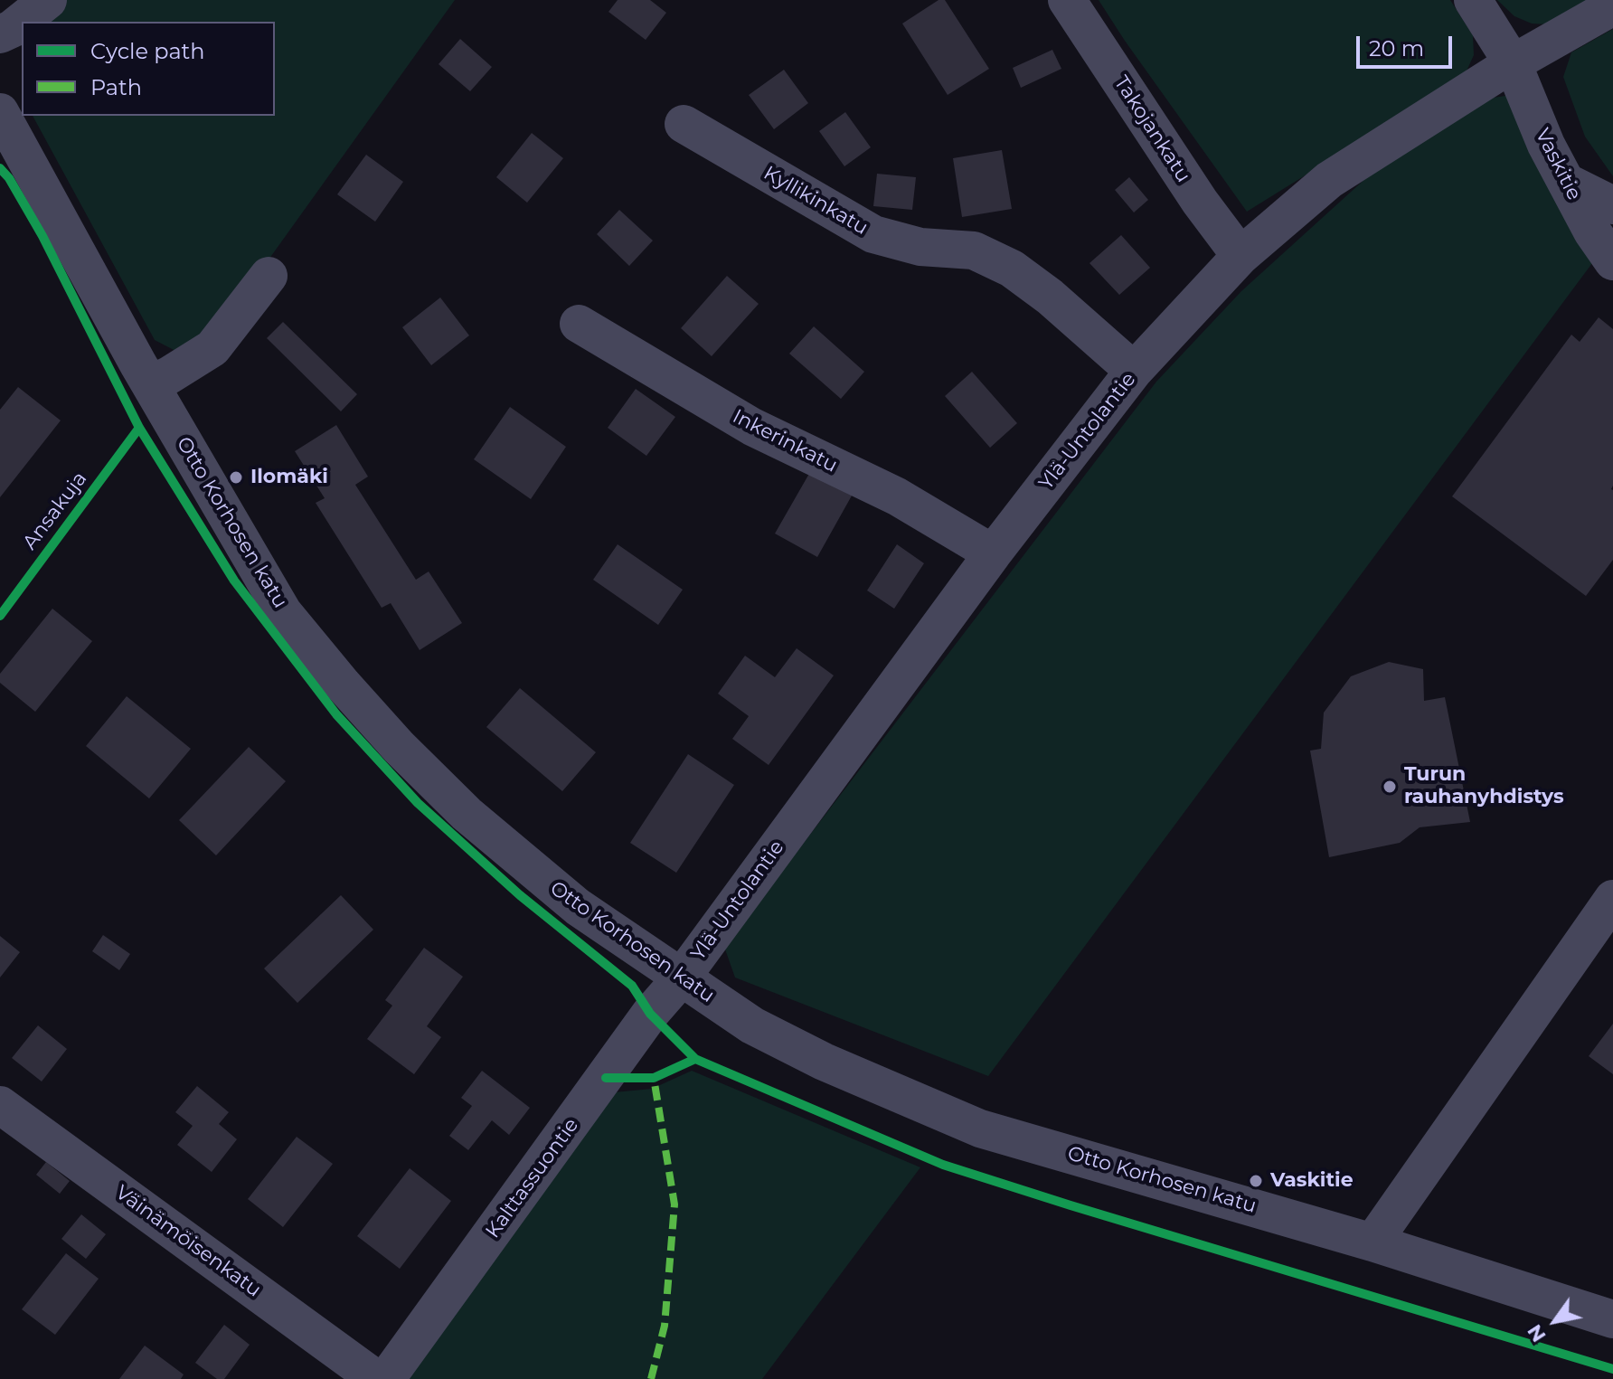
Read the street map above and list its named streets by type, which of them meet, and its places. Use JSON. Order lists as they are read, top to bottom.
{
  "streets": {
    "street": [
      "Takojankatu",
      "Vaskitie",
      "Kyllikinkatu",
      "Ylä-Untolantie",
      "Inkerinkatu",
      "Otto Korhosen katu",
      "Kalttassuontie",
      "Väinämöisenkatu"
    ],
    "cycle path": ["Ansakuja"]
  },
  "crossings": [
    ["Takojankatu", "Ylä-Untolantie"],
    ["Vaskitie", "Ylä-Untolantie"],
    ["Kyllikinkatu", "Ylä-Untolantie"],
    ["Ylä-Untolantie", "Inkerinkatu"],
    ["Ylä-Untolantie", "Otto Korhosen katu"],
    ["Ylä-Untolantie", "Kalttassuontie"],
    ["Otto Korhosen katu", "Kalttassuontie"]
  ],
  "places": ["Ilomäki", "Turun rauhanyhdistys", "Vaskitie"],
  "legend": ["Cycle path", "Path"],
  "scale_bar": "20 m",
  "north": "bottom left"
}
